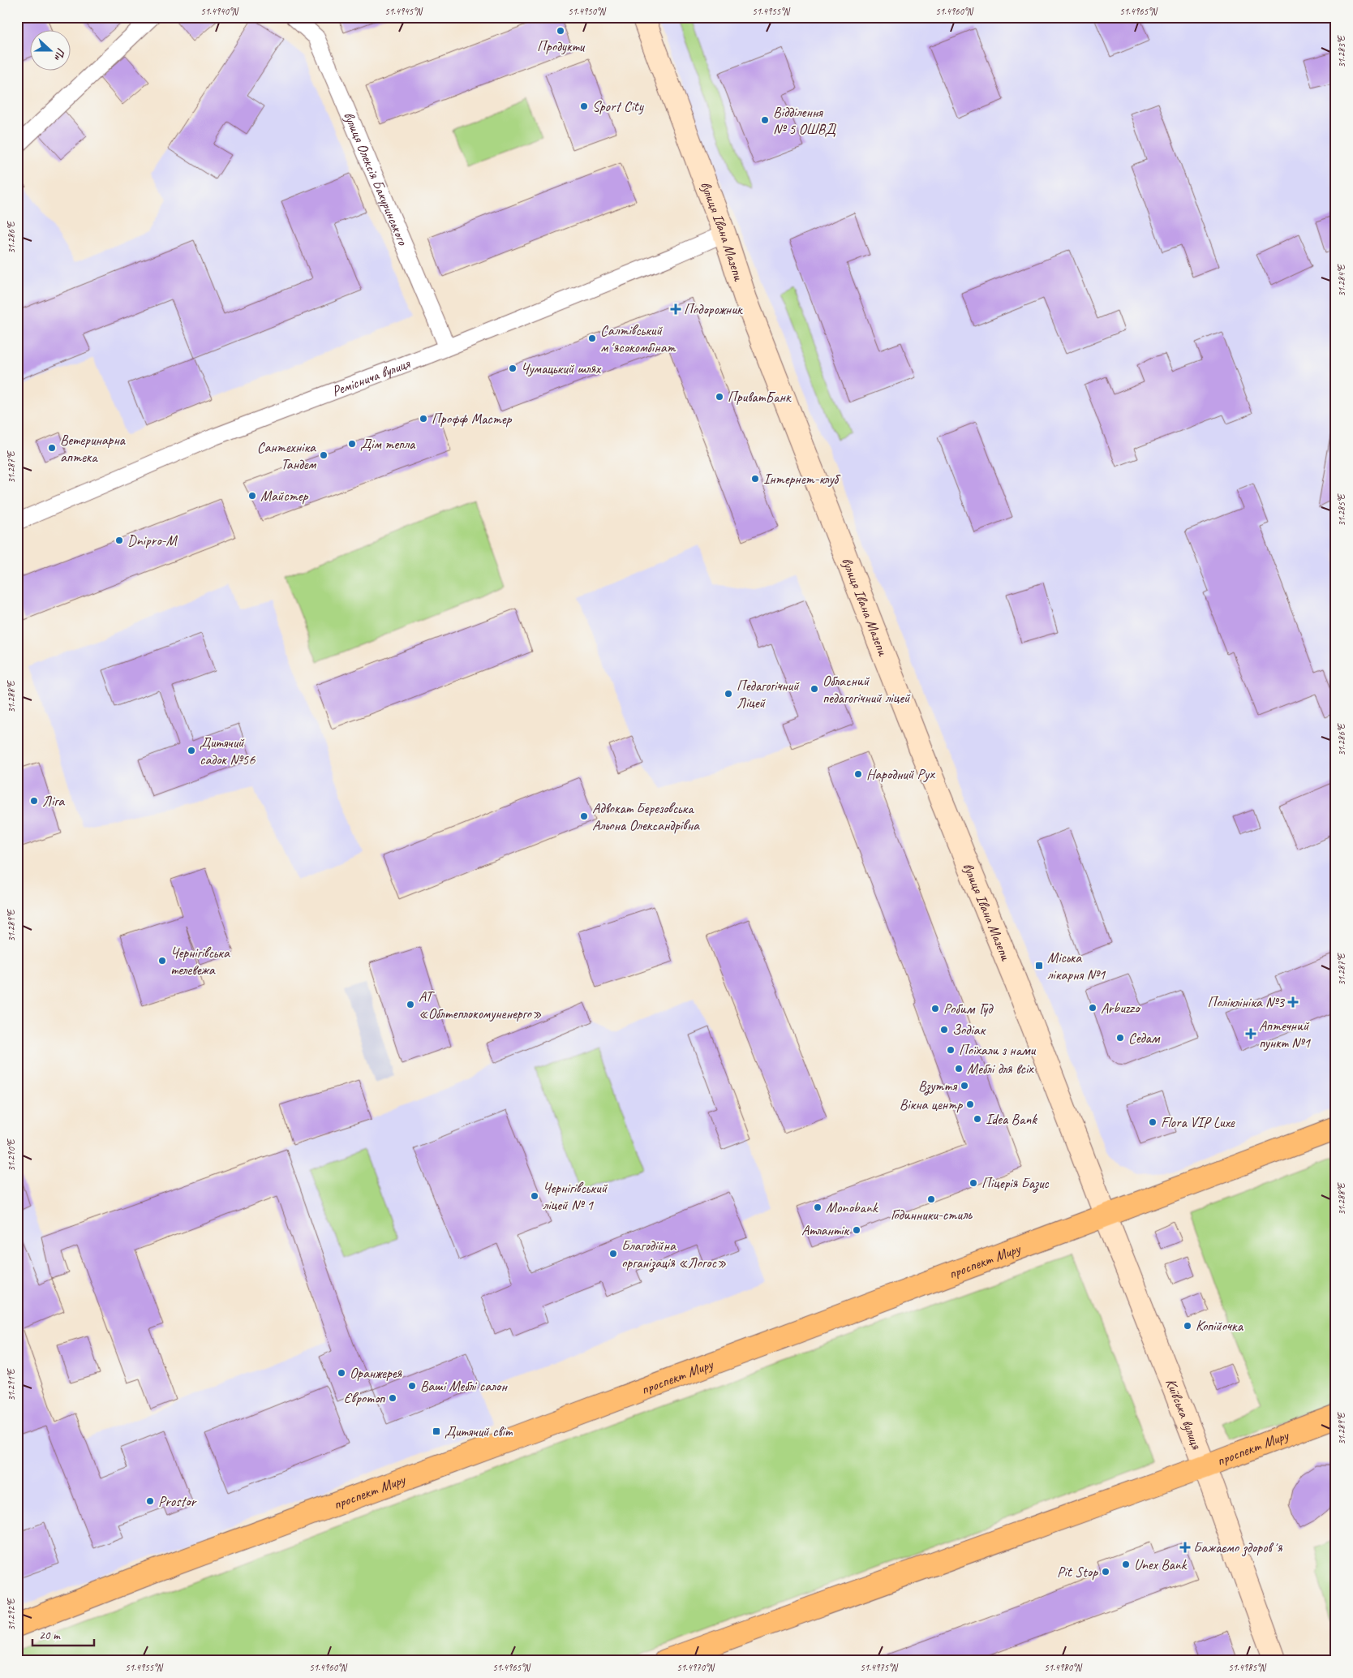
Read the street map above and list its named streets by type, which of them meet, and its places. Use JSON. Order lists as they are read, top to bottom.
{
  "streets": {
    "main road": ["вулиця Івана Мазепи", "проспект Миру", "Київська вулиця"],
    "street": ["вулиця Олексія Бакуринського", "Реміснича вулиця"]
  },
  "crossings": [
    ["вулиця Олексія Бакуринського", "Реміснича вулиця"],
    ["вулиця Івана Мазепи", "Реміснича вулиця"],
    ["вулиця Івана Мазепи", "проспект Миру"],
    ["вулиця Івана Мазепи", "Київська вулиця"],
    ["проспект Миру", "Київська вулиця"]
  ],
  "places": {
    "other": [
      "Продукти",
      "Sport City",
      "Відділення № 5 ОШВД",
      "Салтівський мʼясокомбінат",
      "Чумацький шлях",
      "ПриватБанк",
      "Профф Мастер",
      "Дім тепла",
      "Ветеринарна аптека",
      "Сантехніка Тандем",
      "Інтернет-клуб",
      "Майстер",
      "Dnipro-M",
      "Обласний педагогічний ліцей",
      "Педагогічний Ліцей",
      "Дитячий садок №56",
      "Народний Рух",
      "Ліга",
      "Адвокат Березовська Альона Олександрівна",
      "Чернігівська телевежа",
      "АТ «Облтеплокомуненерго»",
      "Arbuzzo",
      "Робим Гуд",
      "Зодіак",
      "Седам",
      "Поїхали з нами",
      "Меблі для всіх",
      "Взуття",
      "Вікна центр",
      "Idea Bank",
      "Flora VIP Luxe",
      "Піцерія Базис",
      "Чернігівський ліцей № 1",
      "Годинники-стиль",
      "Monobank",
      "Атлантік",
      "Благодійна організація «Логос»",
      "Копійочка",
      "Оранжерея",
      "Ваші Меблі салон",
      "Євротоп",
      "Prostor",
      "Unex Bank",
      "Pit Stop"
    ],
    "health": [
      "Подорожник",
      "Поліклініка №3",
      "Аптечний пункт №1",
      "Бажаємо здоровʼя"
    ],
    "transit": ["Міська лікарня №1", "Дитячий світ"]
  },
  "scale_bar": "20 m",
  "north": "right",
  "coordinates": [
    "51.4940°N",
    "51.4945°N",
    "51.4950°N",
    "51.4955°N",
    "51.4960°N",
    "51.4965°N",
    "31.283°E",
    "31.286°E",
    "31.284°E",
    "31.287°E",
    "31.285°E",
    "31.288°E",
    "31.289°E",
    "31.290°E",
    "31.291°E",
    "31.292°E",
    "51.4970°N",
    "51.4975°N",
    "51.4980°N",
    "51.4985°N"
  ]
}
